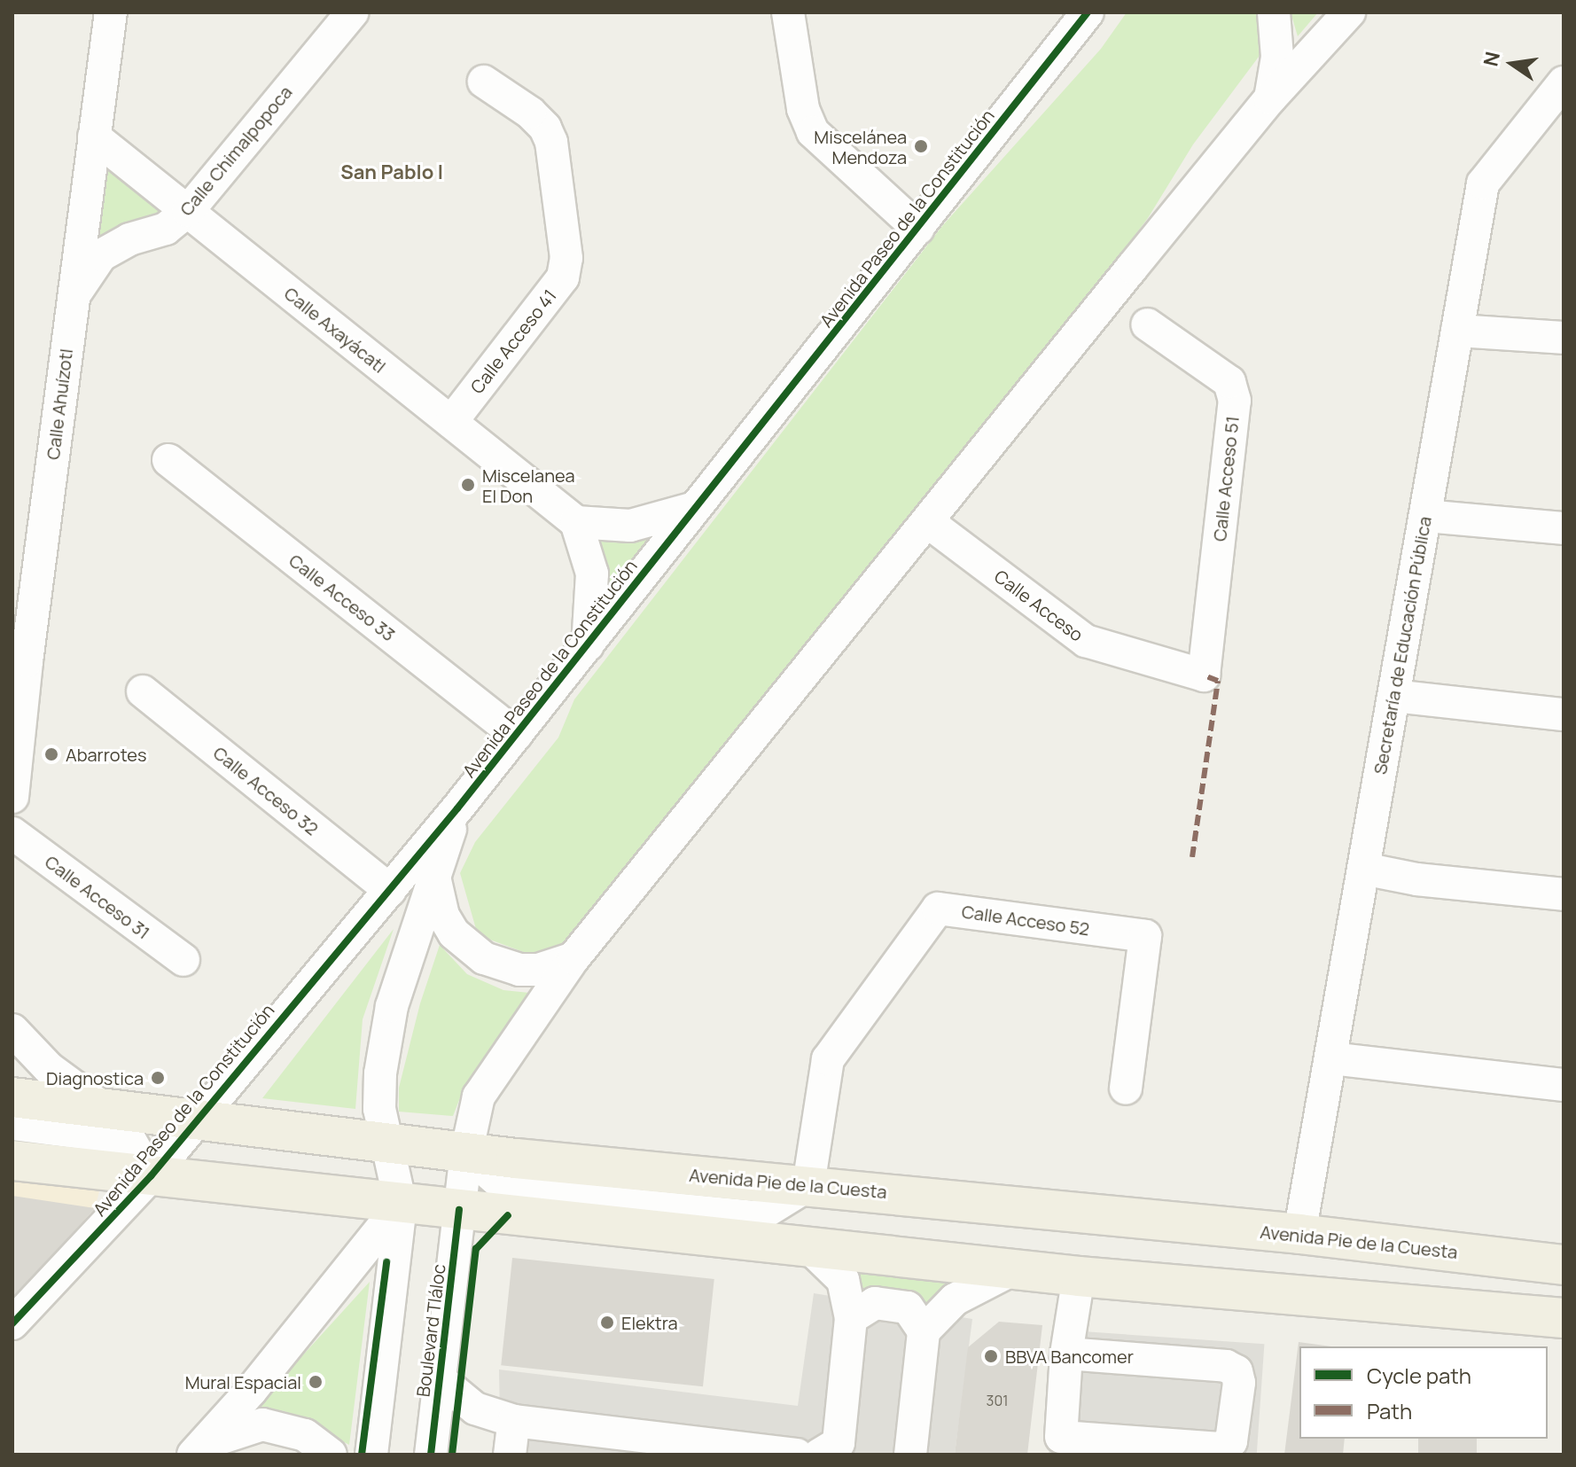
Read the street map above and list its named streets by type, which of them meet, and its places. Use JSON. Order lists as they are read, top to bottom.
{
  "streets": {
    "main road": ["Avenida Pie de la Cuesta"],
    "street": [
      "Calle Chimalpopoca",
      "Avenida Paseo de la Constitución",
      "Calle Axayácatl",
      "Calle Acceso 41",
      "Calle Ahuízotl",
      "Calle Acceso 51",
      "Calle Acceso 33",
      "Calle Acceso",
      "Secretaría de Educación Pública",
      "Calle Acceso 32",
      "Calle Acceso 31",
      "Calle Acceso 52",
      "Boulevard Tláloc"
    ]
  },
  "crossings": [
    ["Calle Chimalpopoca", "Calle Axayácatl"],
    ["Calle Chimalpopoca", "Calle Ahuízotl"],
    ["Avenida Paseo de la Constitución", "Calle Acceso 33"],
    ["Avenida Paseo de la Constitución", "Calle Acceso 32"],
    ["Avenida Paseo de la Constitución", "Avenida Pie de la Cuesta"],
    ["Calle Axayácatl", "Calle Acceso 41"],
    ["Calle Axayácatl", "Calle Ahuízotl"],
    ["Calle Acceso 51", "Calle Acceso"],
    ["Secretaría de Educación Pública", "Avenida Pie de la Cuesta"],
    ["Calle Acceso 52", "Avenida Pie de la Cuesta"],
    ["Avenida Pie de la Cuesta", "Boulevard Tláloc"]
  ],
  "districts": ["San Pablo I"],
  "places": [
    "Miscelánea Mendoza",
    "Miscelanea El Don",
    "Abarrotes",
    "Diagnostica",
    "Elektra",
    "BBVA Bancomer",
    "Mural Espacial"
  ],
  "house_numbers": ["301"],
  "legend": ["Cycle path", "Path"],
  "north": "left"
}
